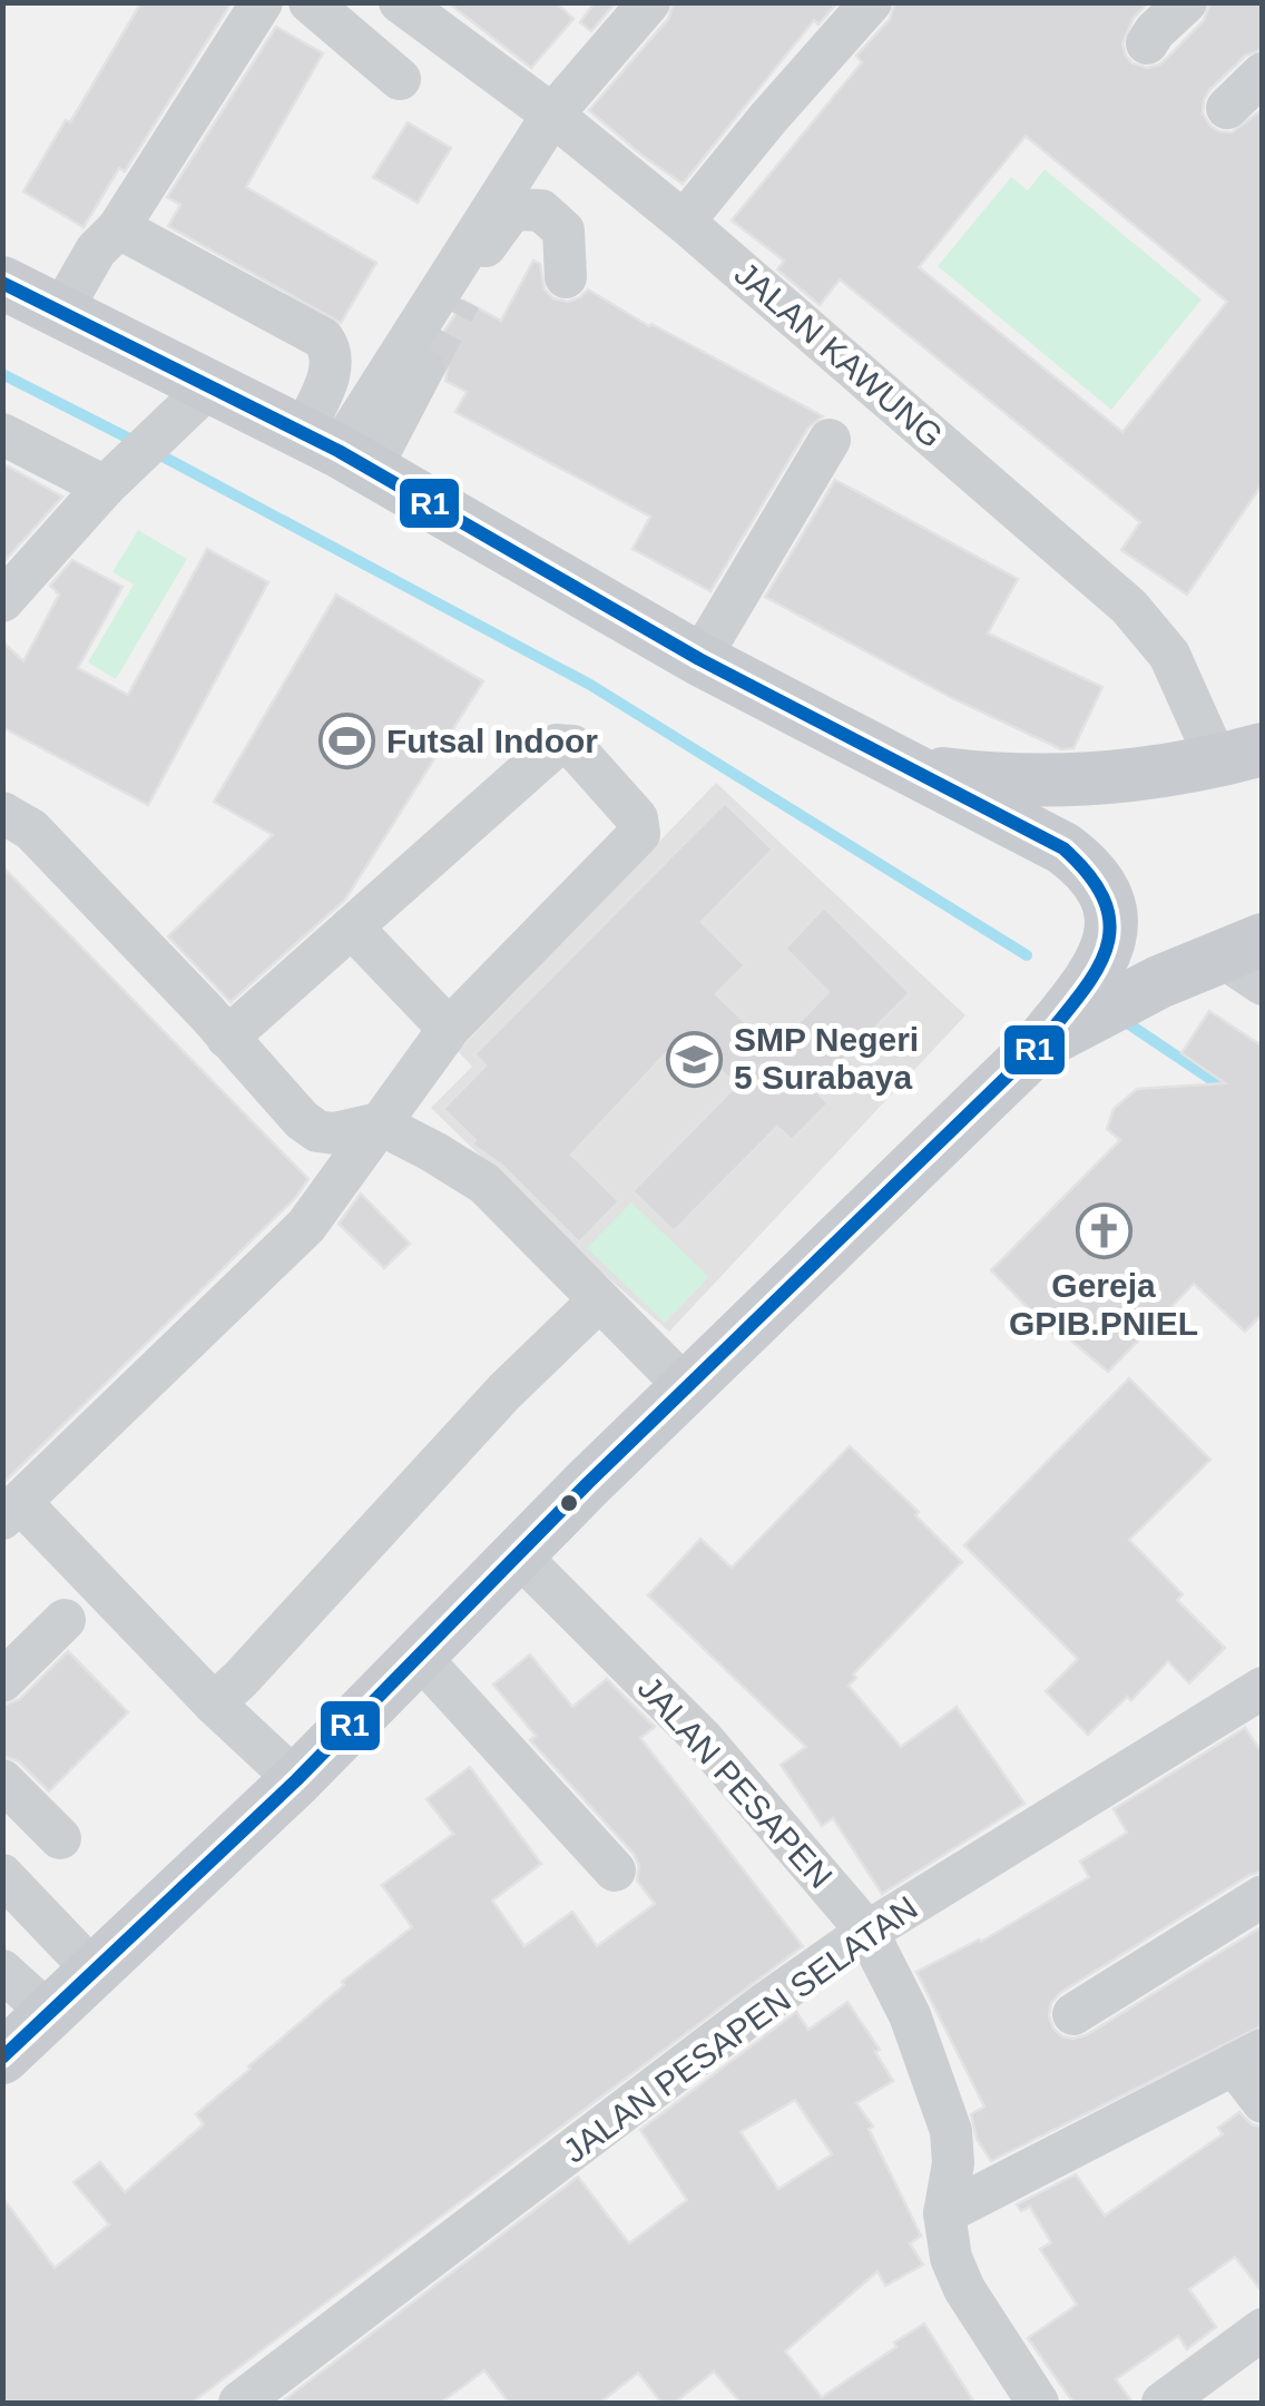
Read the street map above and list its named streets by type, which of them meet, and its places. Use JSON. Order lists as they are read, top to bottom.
{
  "streets": {
    "street": ["JALAN KAWUNG", "JALAN PESAPEN", "JALAN PESAPEN SELATAN"]
  },
  "crossings": [
    ["JALAN PESAPEN", "JALAN PESAPEN SELATAN"]
  ],
  "places": {
    "sports": ["Futsal Indoor"],
    "school or university": ["SMP Negeri 5 Surabaya"],
    "church": ["Gereja GPIB.PNIEL"]
  },
  "lines": ["transit line R1"]
}
